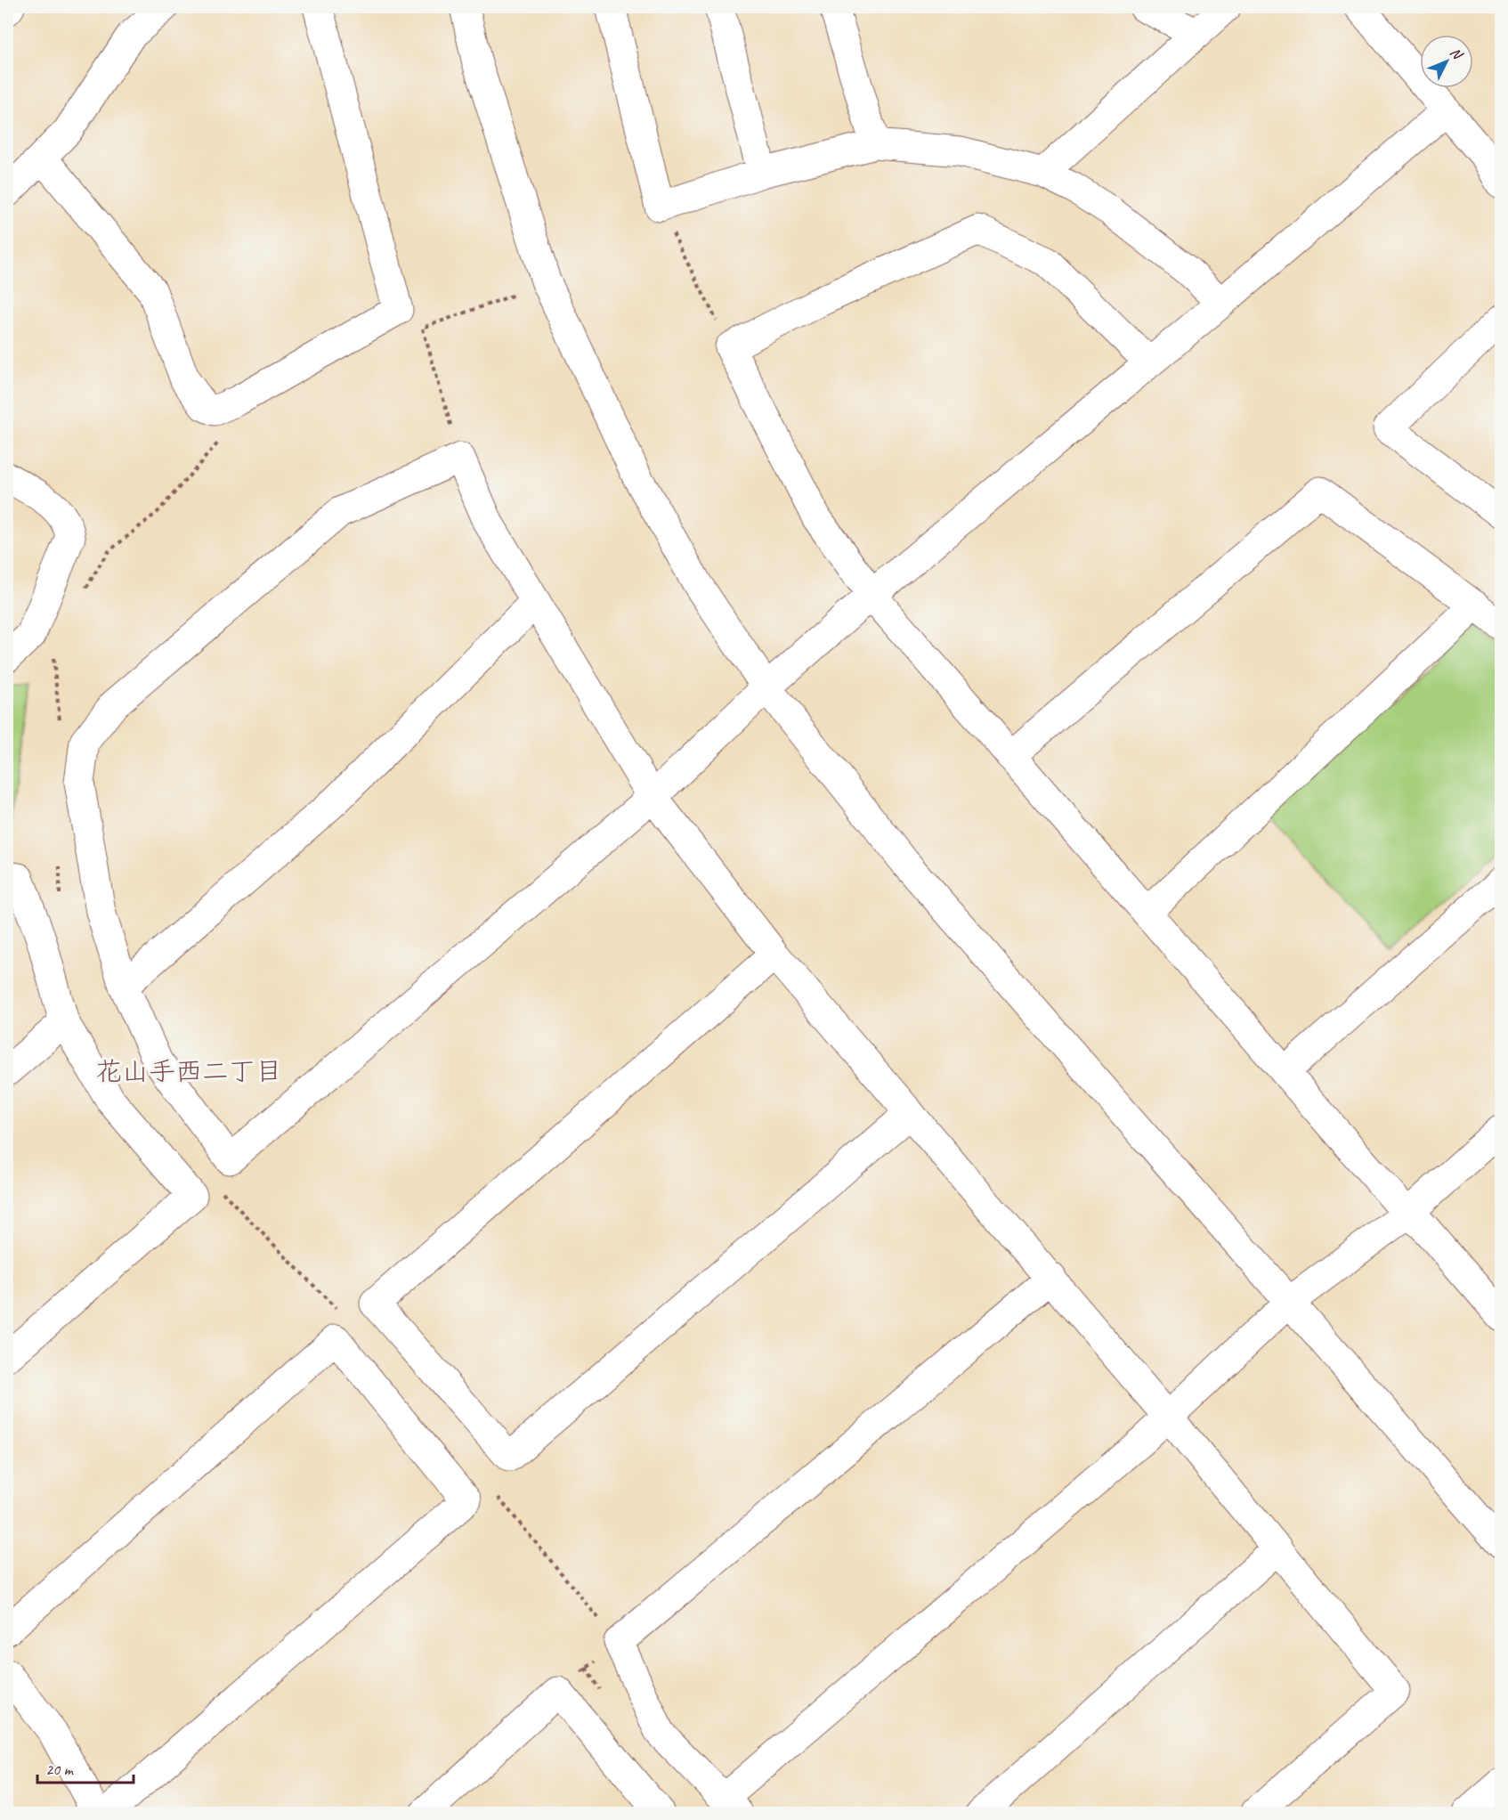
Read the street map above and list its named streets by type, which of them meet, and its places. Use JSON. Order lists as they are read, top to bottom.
{
  "districts": ["花山手西二丁目"],
  "scale_bar": "20 m",
  "north": "top right"
}
